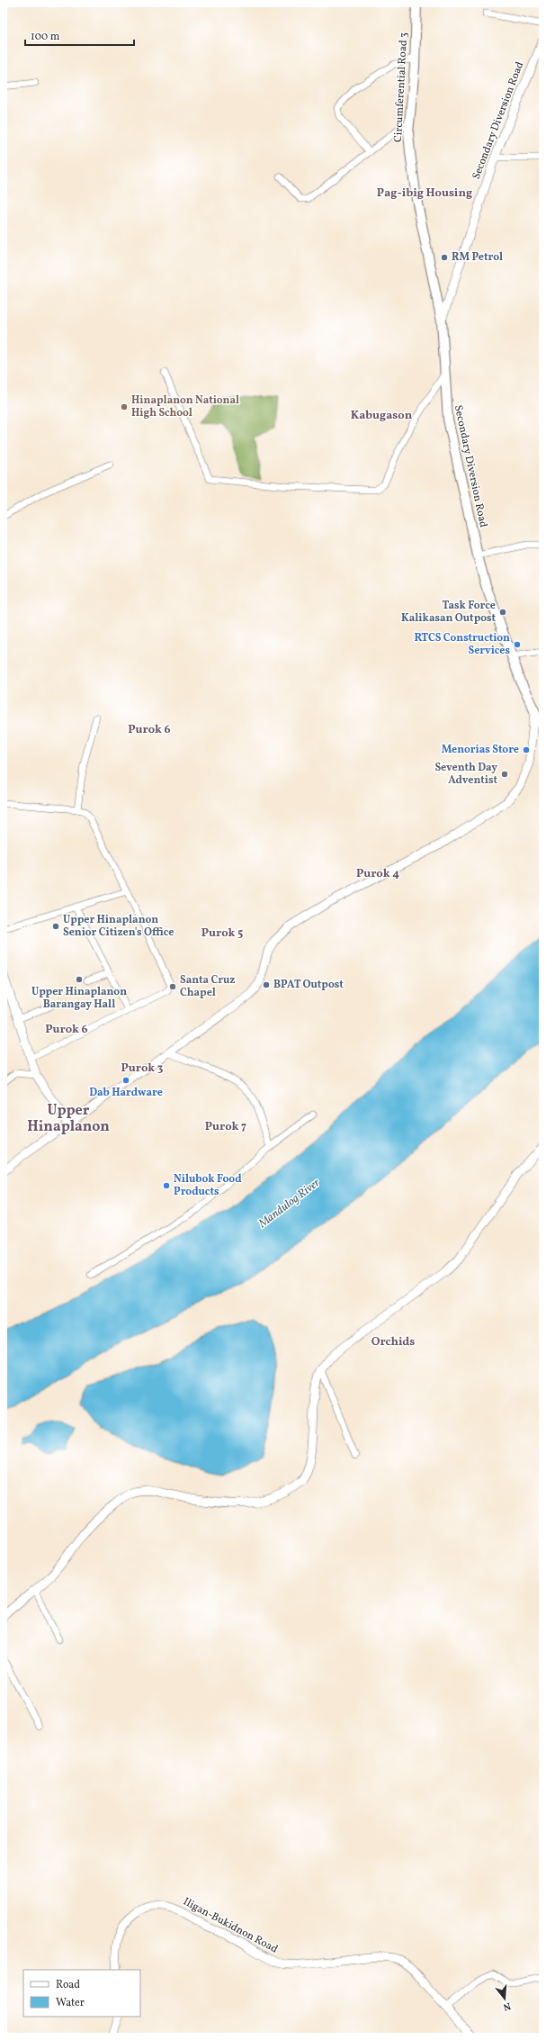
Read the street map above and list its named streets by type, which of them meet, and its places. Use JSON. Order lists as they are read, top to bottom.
{
  "streets": {
    "main road": ["Circumferential Road 3", "Secondary Diversion Road"],
    "street": ["Iligan-Bukidnon Road"]
  },
  "crossings": [
    ["Circumferential Road 3", "Secondary Diversion Road"]
  ],
  "districts": [
    "Pag-ibig Housing",
    "Kabugason",
    "Purok 6",
    "Purok 4",
    "Purok 5",
    "Purok 6",
    "Purok 3",
    "Upper Hinaplanon",
    "Purok 7",
    "Orchids"
  ],
  "water": ["Mandulog River"],
  "places": [
    "RM Petrol",
    "Hinaplanon National High School",
    "Task Force Kalikasan Outpost",
    "RTCS Construction Services",
    "Menorias Store",
    "Seventh Day Adventist",
    "Upper Hinaplanon Senior Citizen's Office",
    "Upper Hinaplanon Barangay Hall",
    "BPAT Outpost",
    "Santa Cruz Chapel",
    "Dab Hardware",
    "Nilubok Food Products"
  ],
  "legend": ["Road", "Water"],
  "scale_bar": "100 m",
  "north": "bottom"
}
